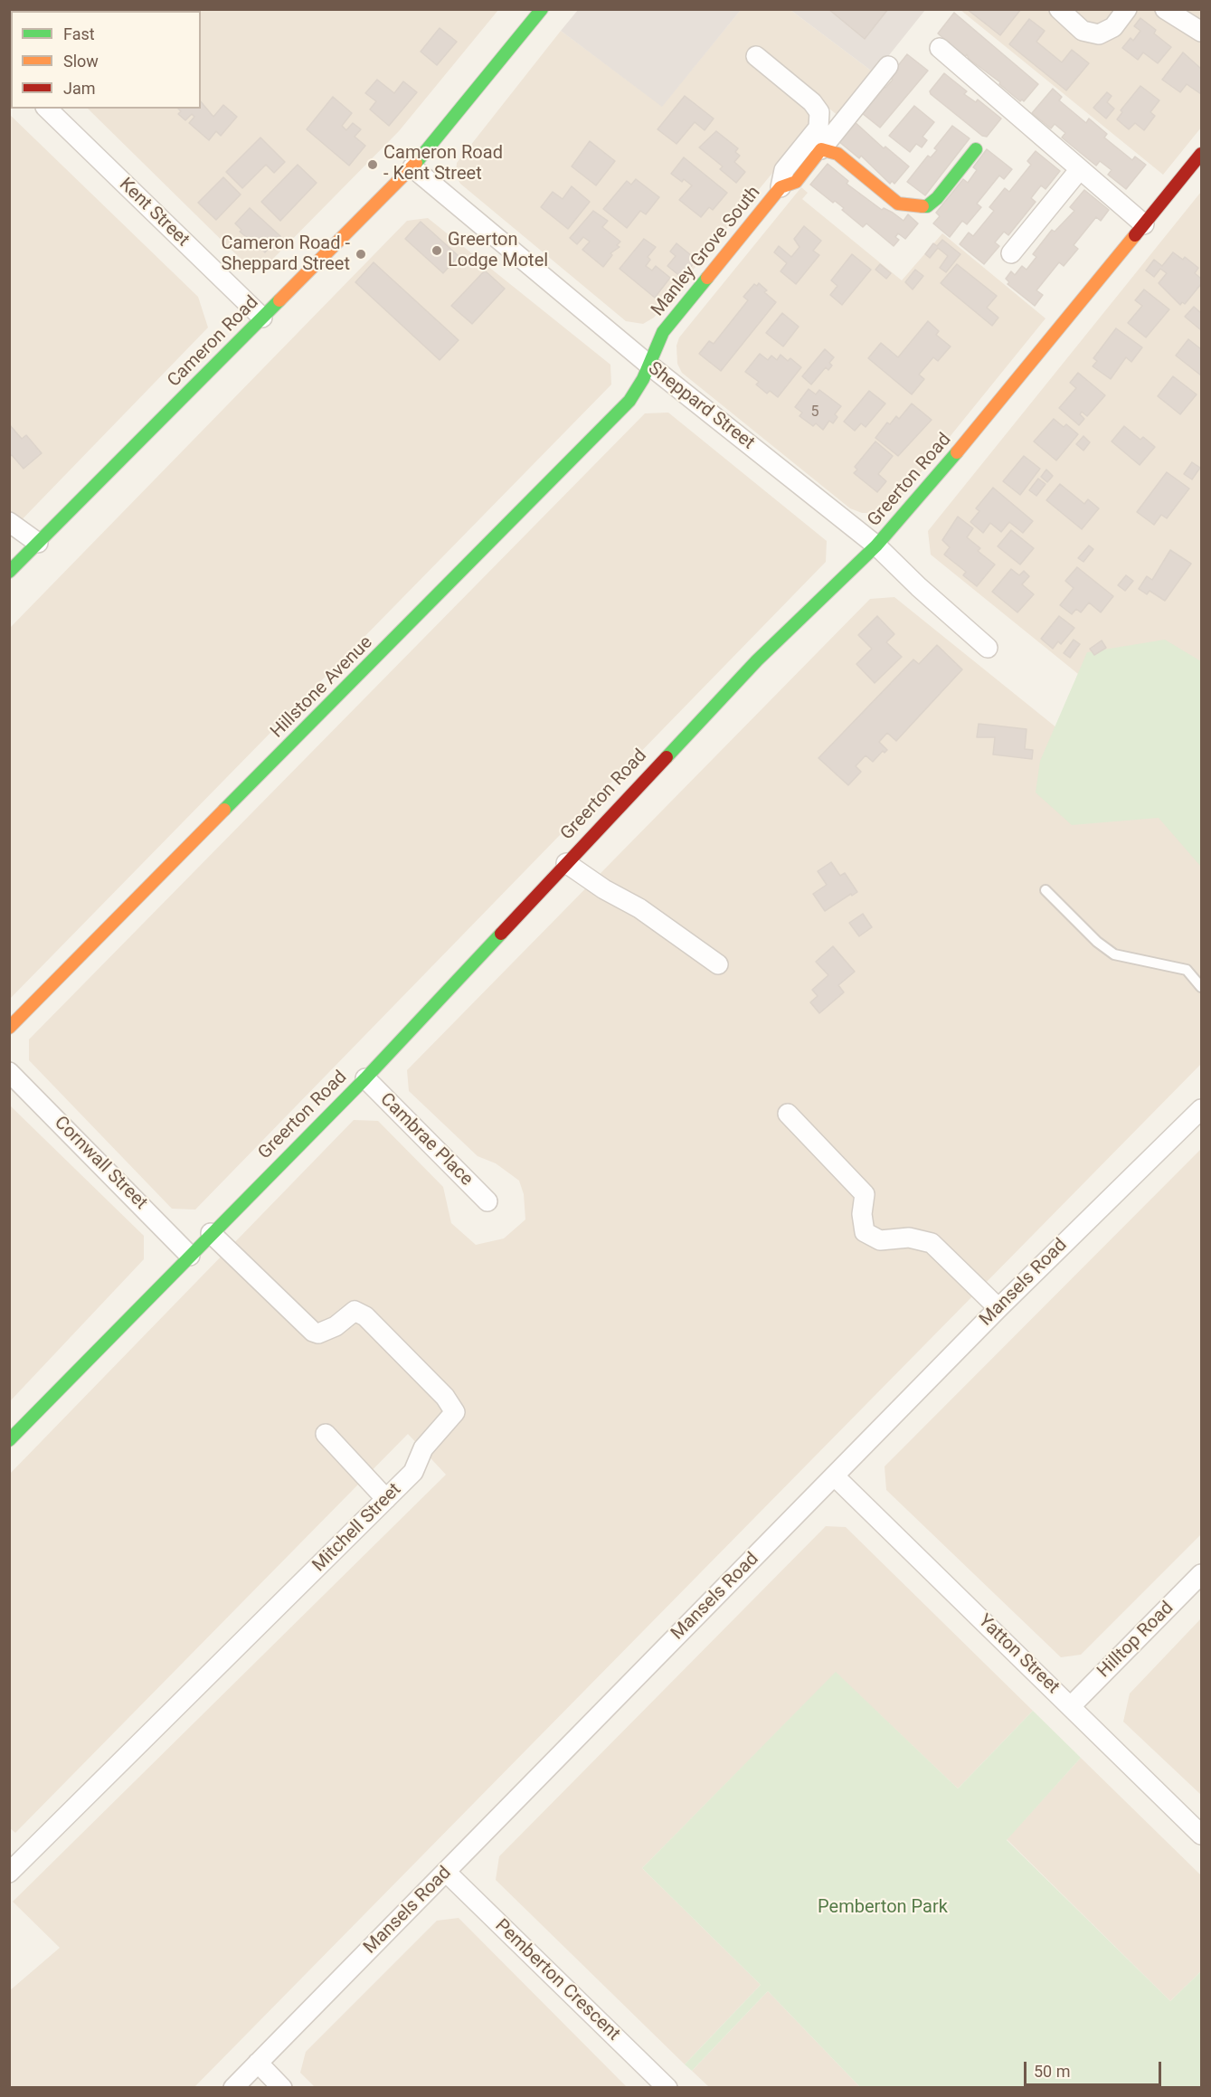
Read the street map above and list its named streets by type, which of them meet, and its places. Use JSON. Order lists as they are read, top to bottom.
{
  "streets": {
    "street": [
      "Kent Street",
      "Manley Grove South",
      "Cameron Road",
      "Sheppard Street",
      "Greerton Road",
      "Hillstone Avenue",
      "Cambrae Place",
      "Cornwall Street",
      "Mansels Road",
      "Mitchell Street",
      "Hilltop Road",
      "Yatton Street",
      "Pemberton Crescent"
    ]
  },
  "crossings": [
    ["Kent Street", "Cameron Road"],
    ["Manley Grove South", "Sheppard Street"],
    ["Manley Grove South", "Hillstone Avenue"],
    ["Cameron Road", "Sheppard Street"],
    ["Sheppard Street", "Greerton Road"],
    ["Sheppard Street", "Hillstone Avenue"],
    ["Greerton Road", "Cambrae Place"],
    ["Greerton Road", "Cornwall Street"],
    ["Greerton Road", "Mitchell Street"],
    ["Mansels Road", "Yatton Street"],
    ["Mansels Road", "Pemberton Crescent"],
    ["Hilltop Road", "Yatton Street"]
  ],
  "parks": ["Pemberton Park"],
  "places": ["Cameron Road - Kent Street", "Greerton Lodge Motel", "Cameron Road - Sheppard Street"],
  "house_numbers": ["5"],
  "legend": ["Fast", "Slow", "Jam"],
  "scale_bar": "50 m"
}
